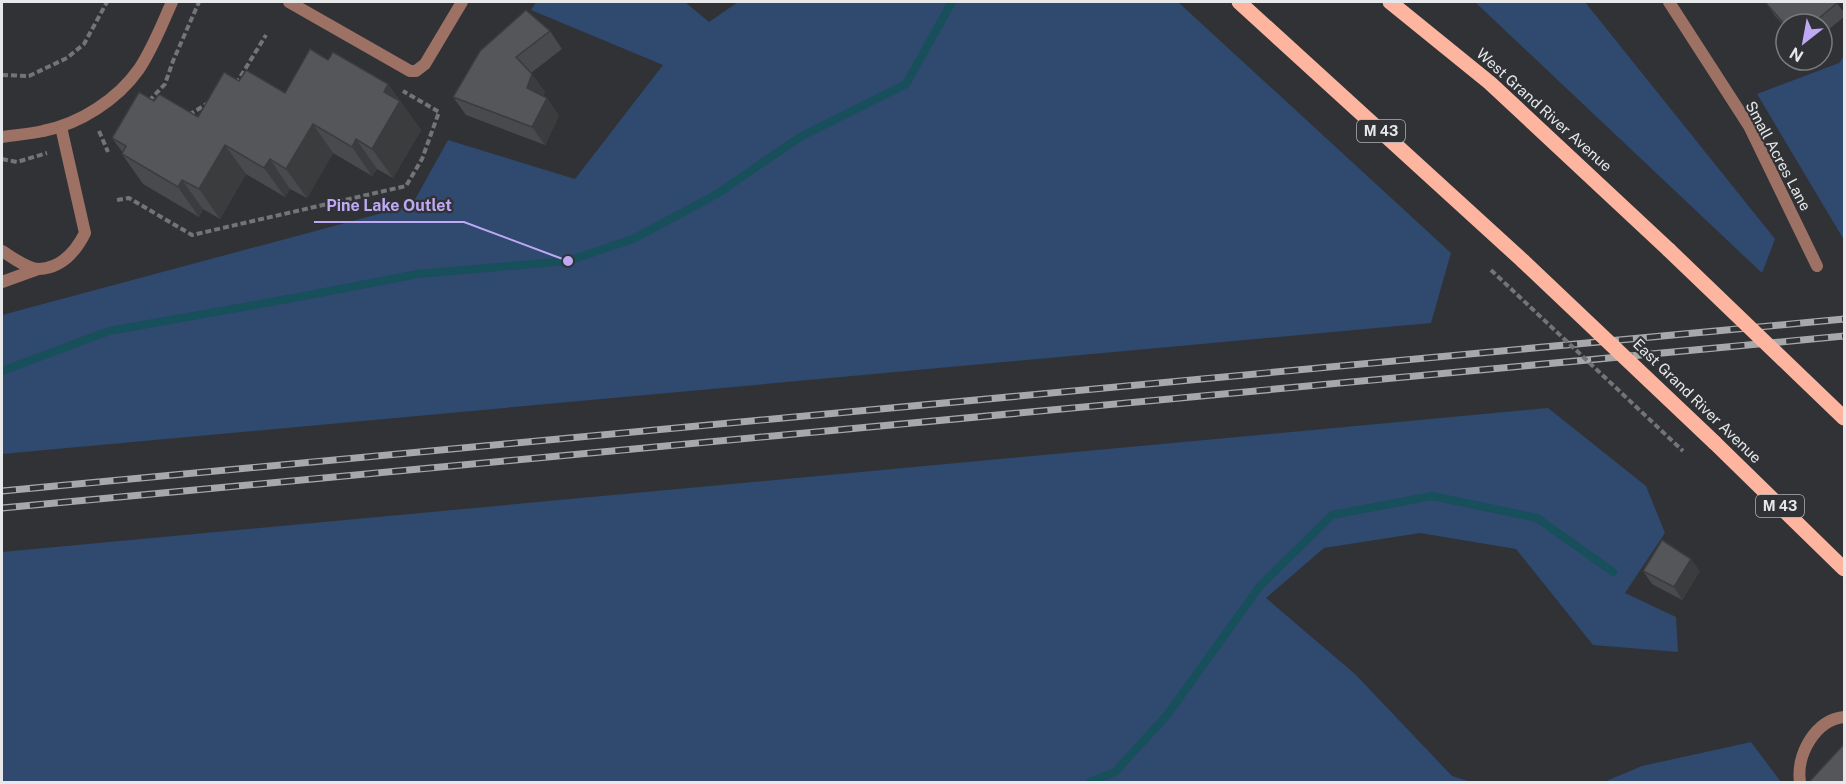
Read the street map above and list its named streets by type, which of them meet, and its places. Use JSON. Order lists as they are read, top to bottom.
{
  "streets": {
    "main road": ["West Grand River Avenue", "M 43", "East Grand River Avenue"],
    "street": ["Small Acres Lane"]
  },
  "places": ["Pine Lake Outlet"],
  "north": "bottom left"
}
